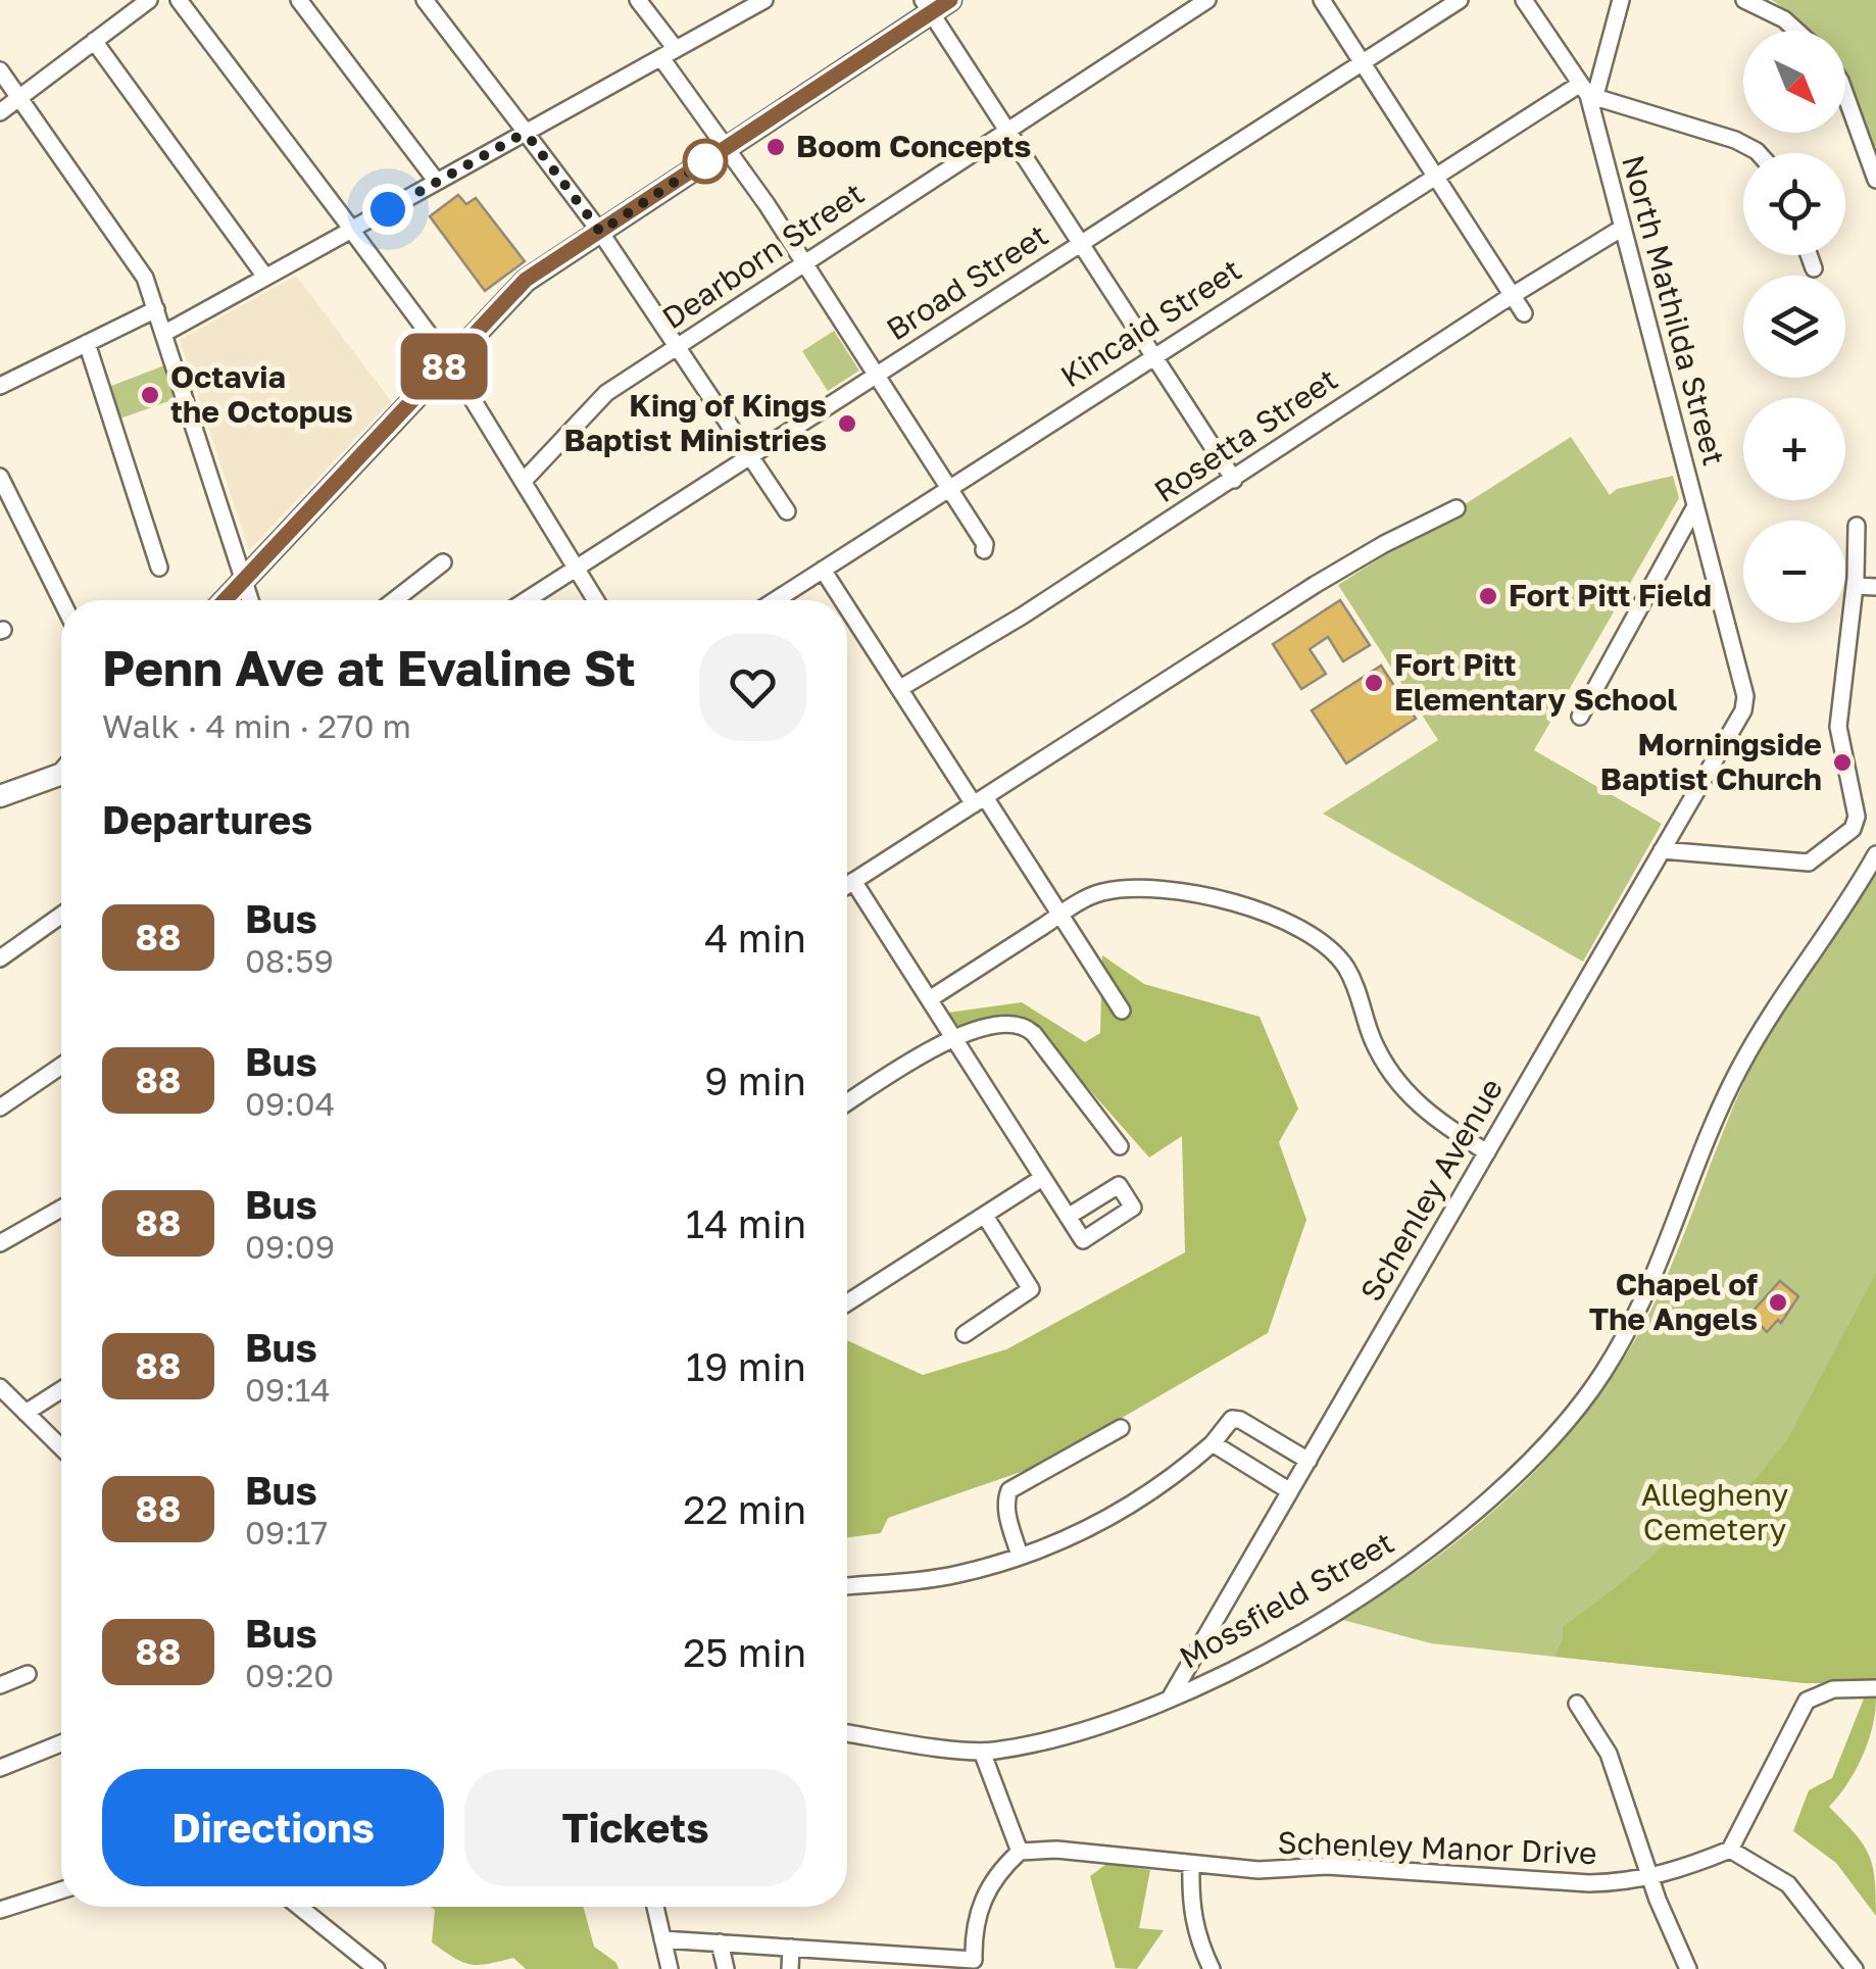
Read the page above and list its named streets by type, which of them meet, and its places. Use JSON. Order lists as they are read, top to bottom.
{
  "streets": {
    "street": [
      "Dearborn Street",
      "Broad Street",
      "North Mathilda Street",
      "Kincaid Street",
      "Rosetta Street",
      "Schenley Avenue",
      "Mossfield Street",
      "Schenley Manor Drive"
    ]
  },
  "crossings": [
    ["North Mathilda Street", "Kincaid Street"],
    ["North Mathilda Street", "Rosetta Street"],
    ["North Mathilda Street", "Schenley Avenue"],
    ["Schenley Avenue", "Mossfield Street"]
  ],
  "parks": ["Allegheny Cemetery"],
  "places": [
    "Boom Concepts",
    "Octavia the Octopus",
    "King of Kings Baptist Ministries",
    "Fort Pitt Field",
    "Fort Pitt Elementary School",
    "Morningside Baptist Church",
    "Chapel of The Angels"
  ],
  "lines": ["bus line 88"],
  "north": "bottom right",
  "page": {
    "on_map": "88",
    "map_buttons": ["+", "−"],
    "heading": [
      ["Penn Ave at Evaline St", "Walk · 4 min · 270 m"],
      "Departures"
    ],
    "list": [
      {
        "mark": "88",
        "name": "Bus",
        "note": "08:59",
        "value": "4 min"
      },
      {
        "mark": "88",
        "name": "Bus",
        "note": "09:04",
        "value": "9 min"
      },
      {
        "mark": "88",
        "name": "Bus",
        "note": "09:09",
        "value": "14 min"
      },
      {
        "mark": "88",
        "name": "Bus",
        "note": "09:14",
        "value": "19 min"
      },
      {
        "mark": "88",
        "name": "Bus",
        "note": "09:17",
        "value": "22 min"
      },
      {
        "mark": "88",
        "name": "Bus",
        "note": "09:20",
        "value": "25 min"
      }
    ],
    "buttons": ["Directions", "Tickets"]
  }
}
